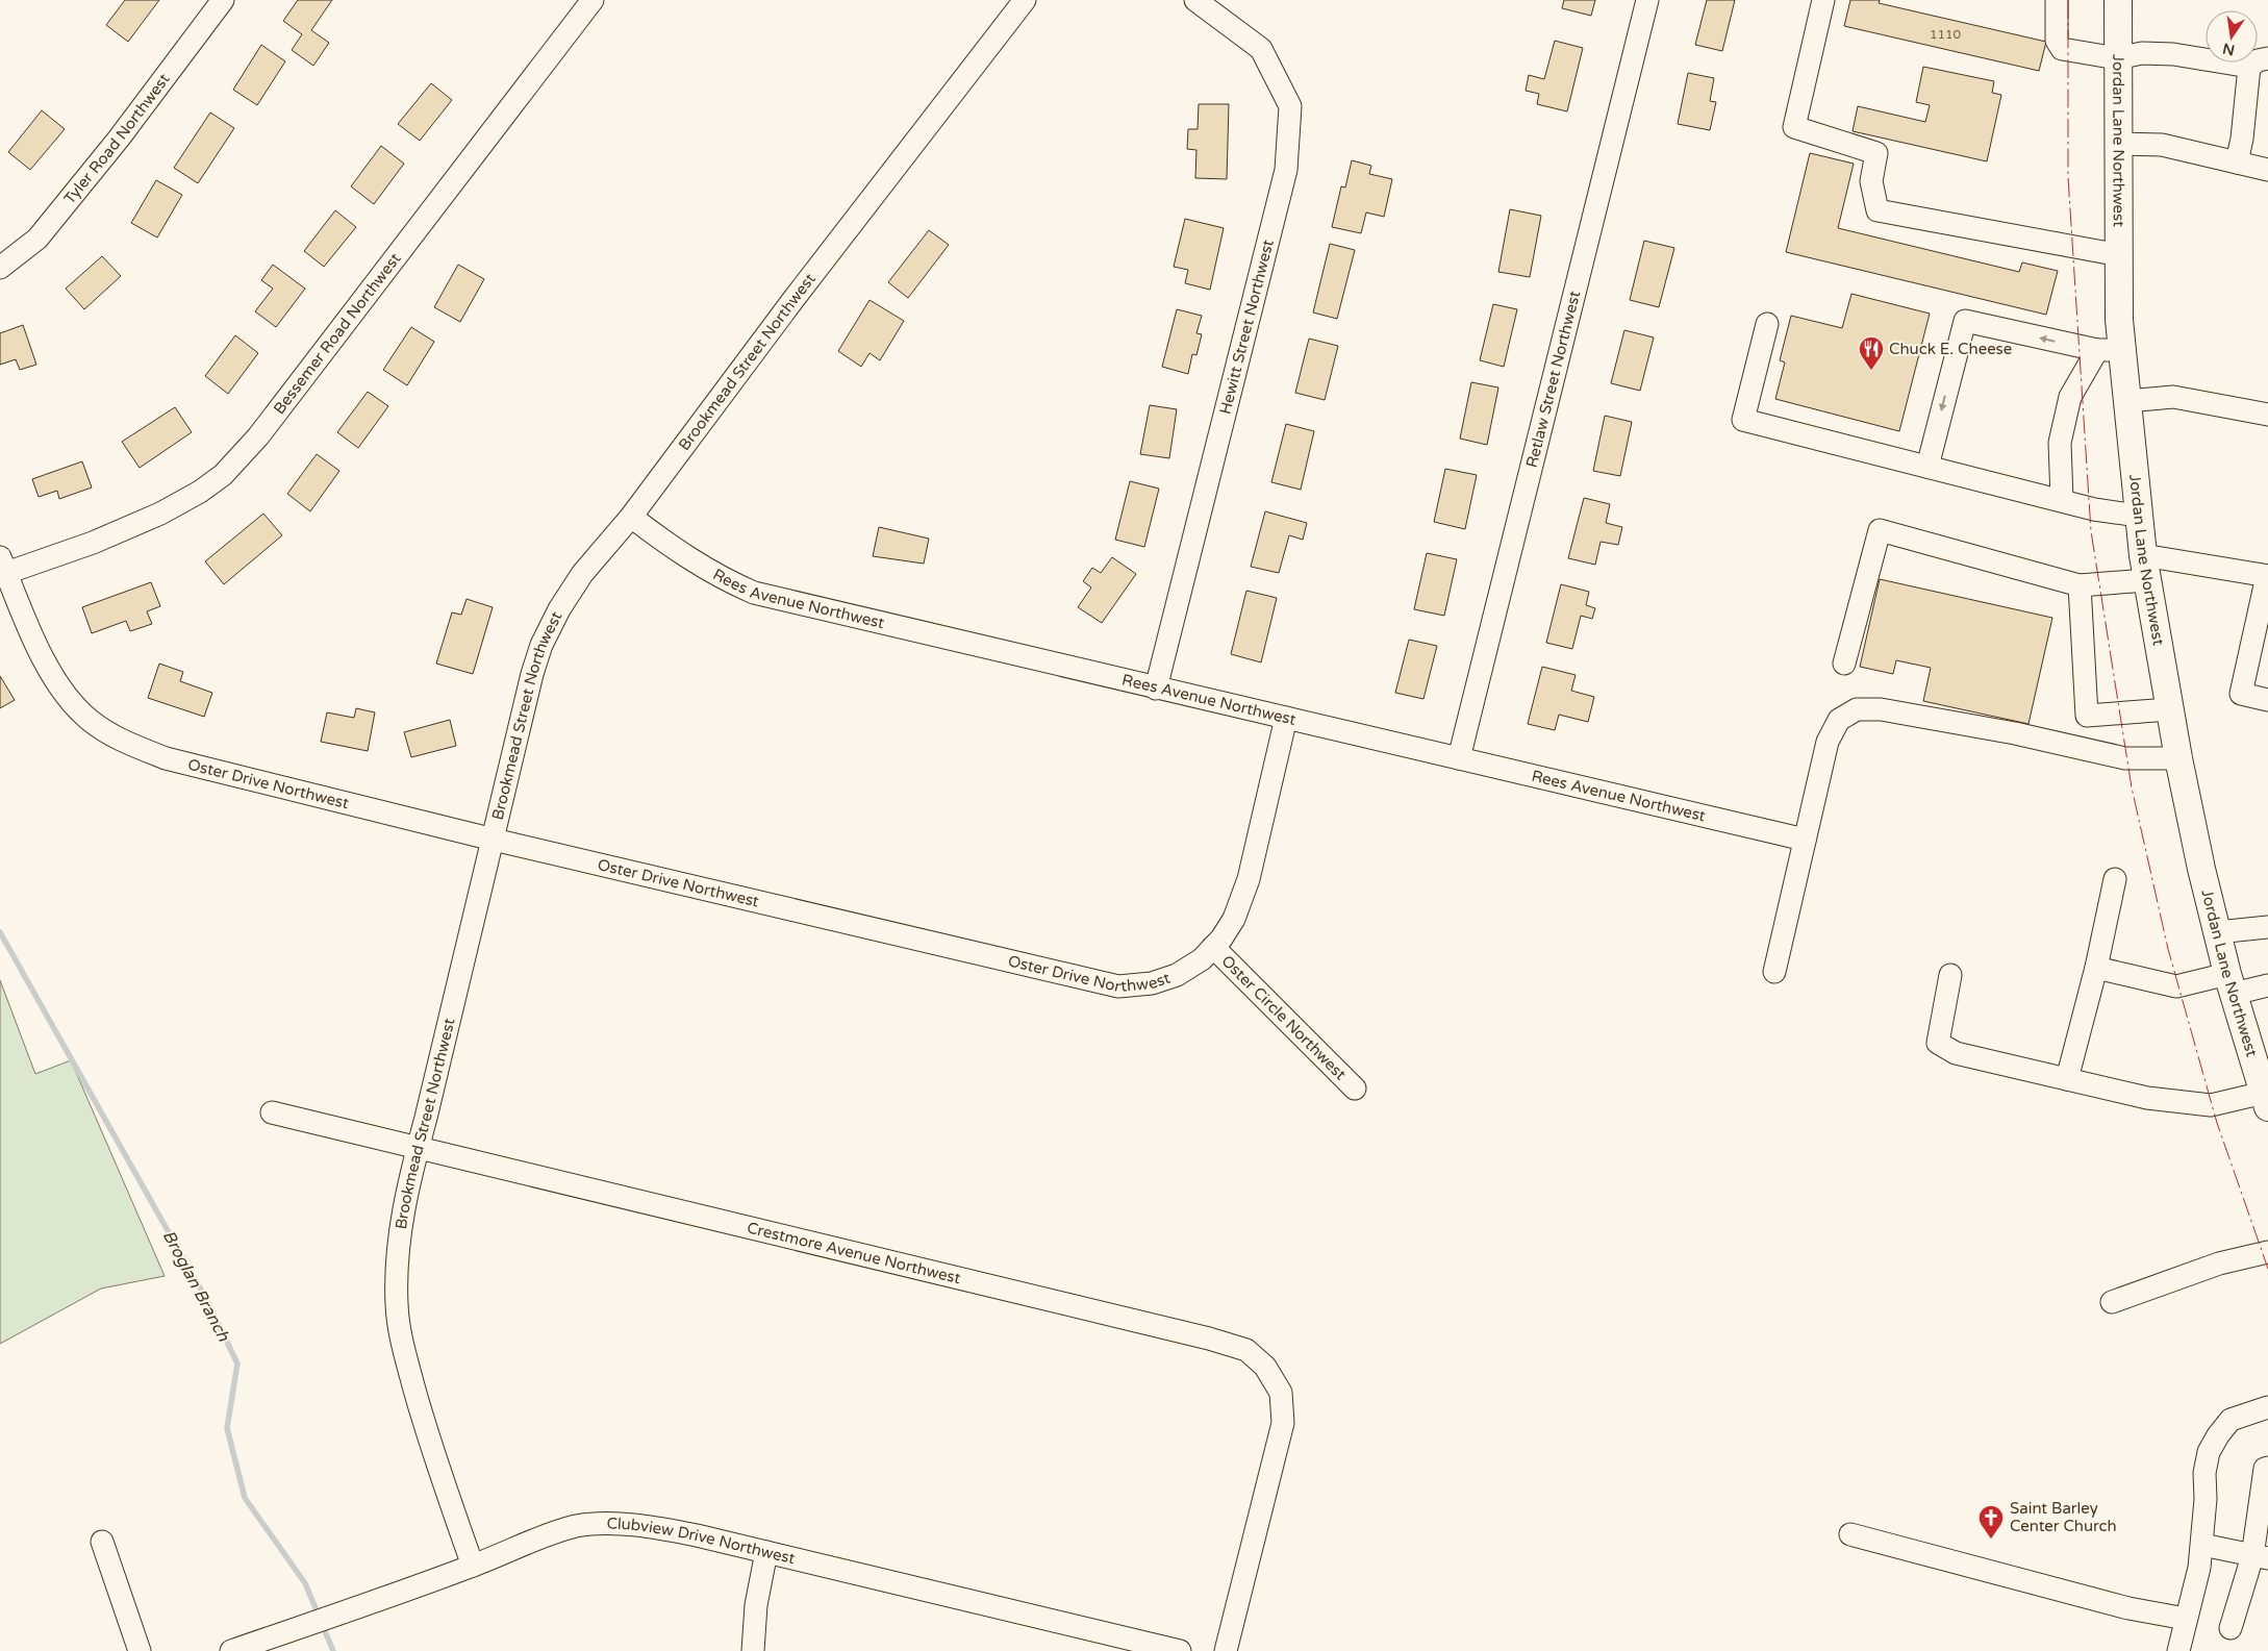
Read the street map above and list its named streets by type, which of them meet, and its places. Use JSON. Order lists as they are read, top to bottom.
{
  "streets": {
    "main road": ["Jordan Lane Northwest"],
    "street": [
      "Tyler Road Northwest",
      "Hewitt Street Northwest",
      "Bessemer Road Northwest",
      "Brookmead Street Northwest",
      "Retlaw Street Northwest",
      "Rees Avenue Northwest",
      "Oster Drive Northwest",
      "Oster Circle Northwest",
      "Crestmore Avenue Northwest",
      "Clubview Drive Northwest"
    ]
  },
  "crossings": [
    ["Hewitt Street Northwest", "Rees Avenue Northwest"],
    ["Bessemer Road Northwest", "Oster Drive Northwest"],
    ["Brookmead Street Northwest", "Rees Avenue Northwest"],
    ["Brookmead Street Northwest", "Oster Drive Northwest"],
    ["Brookmead Street Northwest", "Crestmore Avenue Northwest"],
    ["Brookmead Street Northwest", "Clubview Drive Northwest"],
    ["Retlaw Street Northwest", "Rees Avenue Northwest"],
    ["Rees Avenue Northwest", "Oster Drive Northwest"],
    ["Oster Drive Northwest", "Oster Circle Northwest"]
  ],
  "water": ["Broglan Branch"],
  "places": {
    "restaurant": ["Chuck E. Cheese"],
    "church": ["Saint Barley Center Church"]
  },
  "house_numbers": ["1110"],
  "north": "bottom"
}
